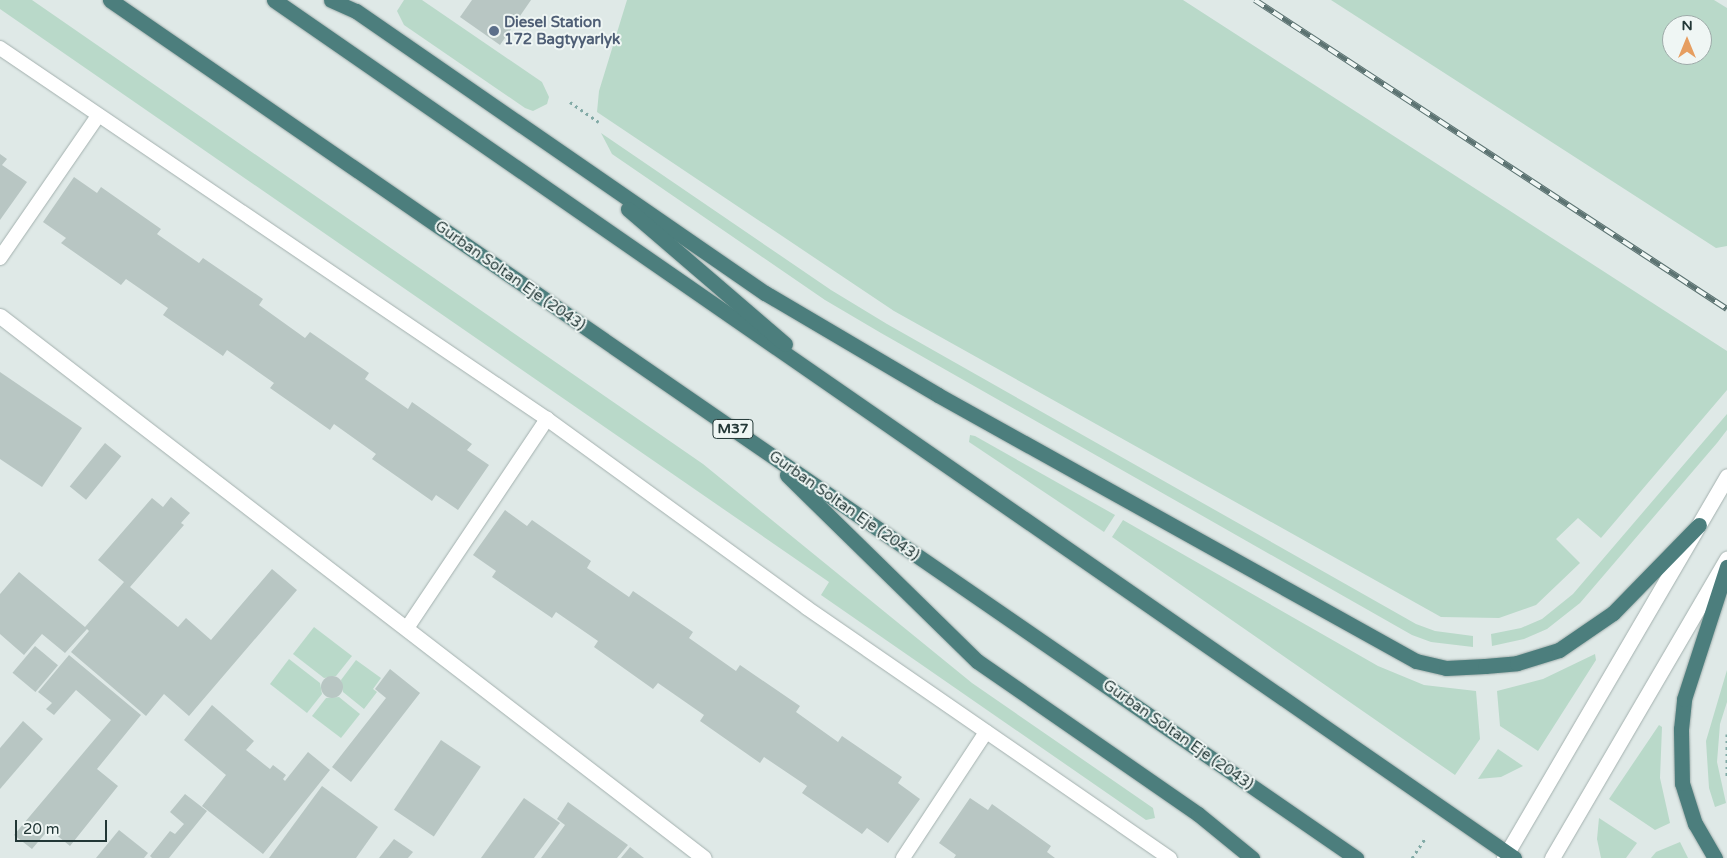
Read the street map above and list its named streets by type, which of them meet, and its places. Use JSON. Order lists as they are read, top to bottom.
{
  "streets": {
    "highway": ["Gurban Soltan Eje (2043)", "M37"]
  },
  "places": ["Diesel Station 172 Bagtyyarlyk"],
  "scale_bar": "20 m",
  "north": "top"
}
